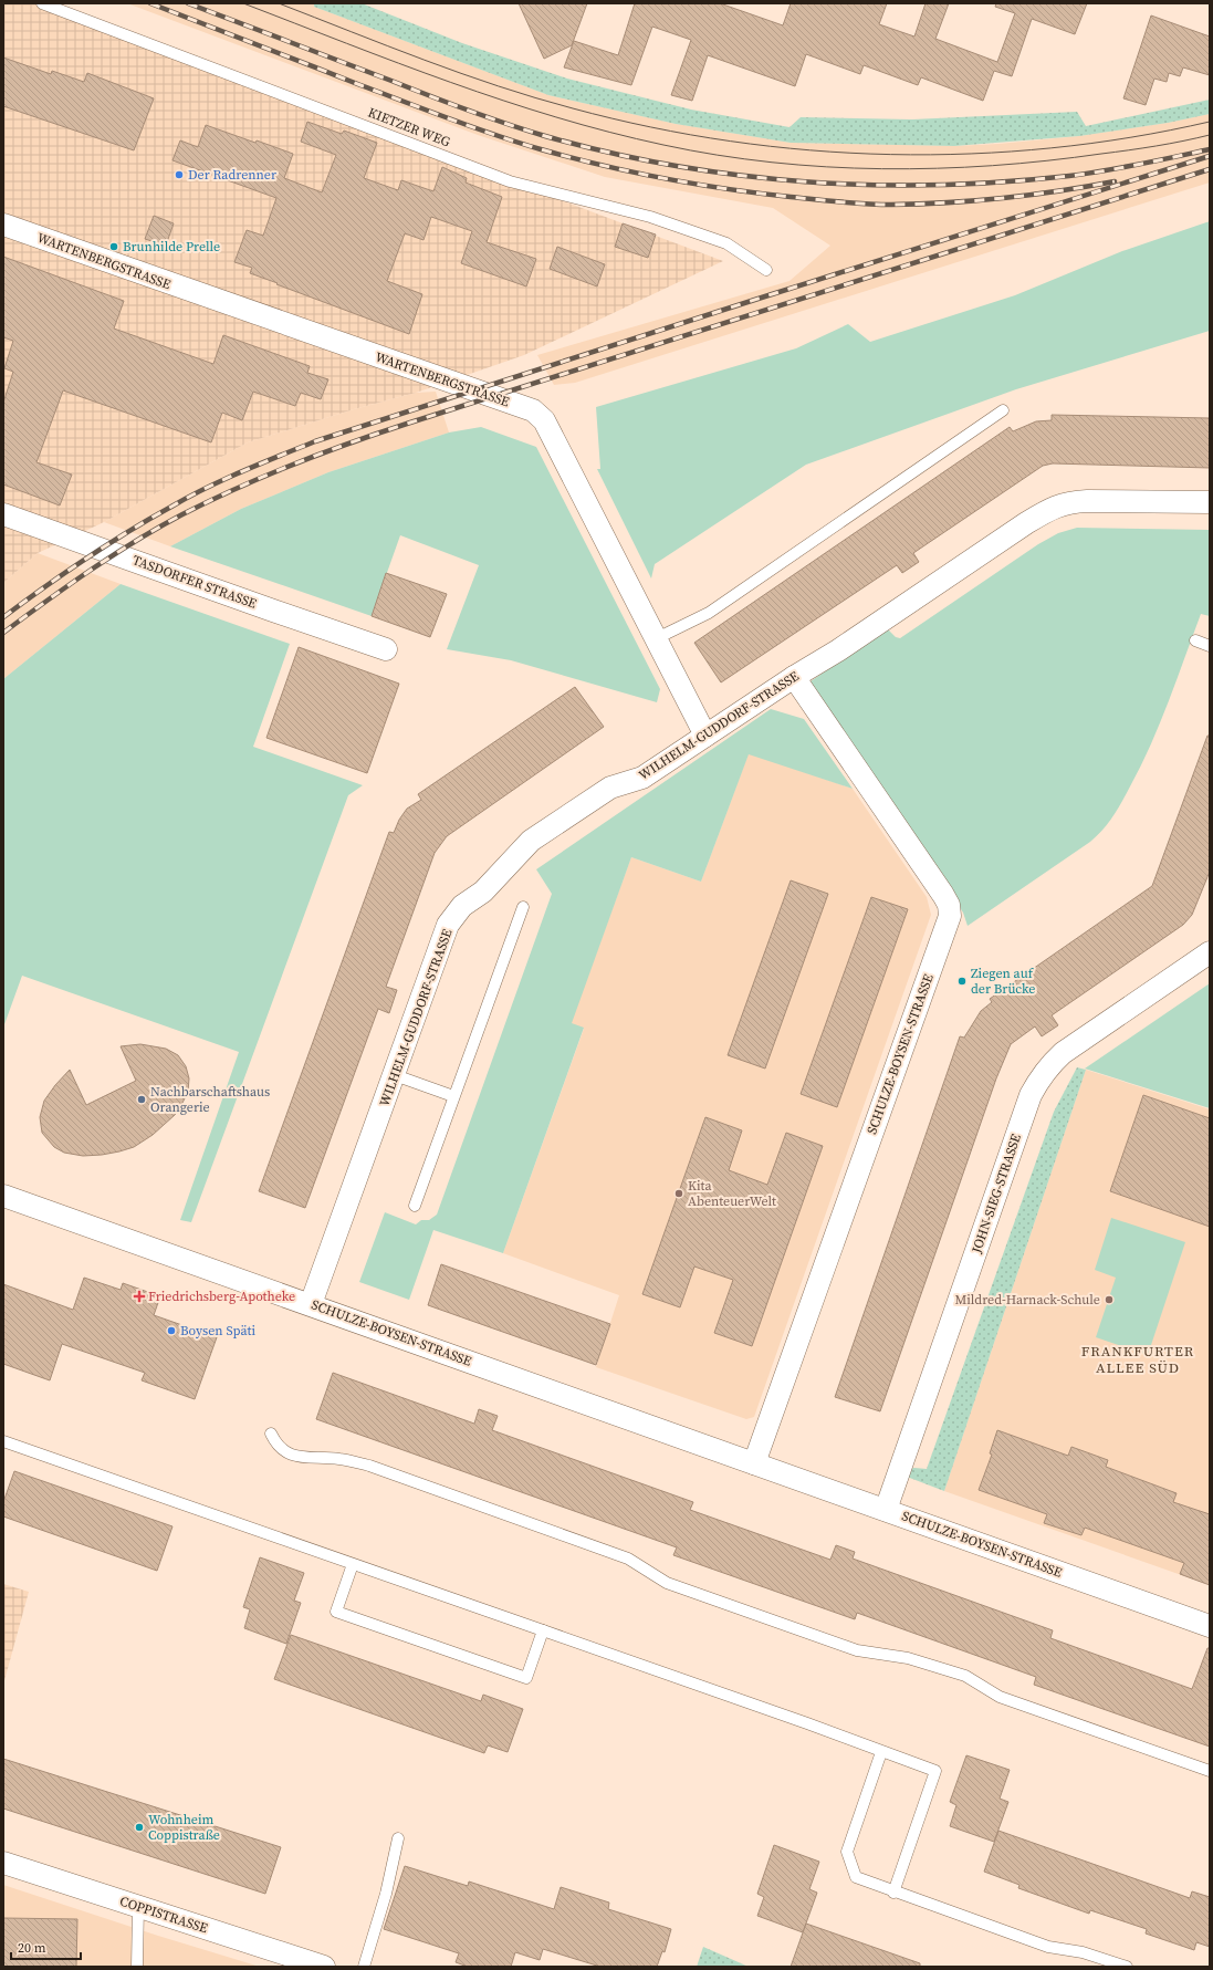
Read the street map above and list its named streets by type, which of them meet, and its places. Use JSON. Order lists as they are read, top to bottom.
{
  "streets": {
    "street": [
      "WARTENBERGSTRASSE",
      "TASDORFER STRASSE",
      "WILHELM-GUDDORF-STRASSE",
      "SCHULZE-BOYSEN-STRASSE",
      "JOHN-SIEG-STRASSE",
      "COPPISTRASSE"
    ],
    "lane": ["KIETZER WEG"]
  },
  "crossings": [
    ["WARTENBERGSTRASSE", "WILHELM-GUDDORF-STRASSE"],
    ["WILHELM-GUDDORF-STRASSE", "SCHULZE-BOYSEN-STRASSE"],
    ["SCHULZE-BOYSEN-STRASSE", "JOHN-SIEG-STRASSE"]
  ],
  "districts": ["FRANKFURTER ALLEE SÜD"],
  "places": {
    "other": [
      "Der Radrenner",
      "Brunhilde Prelle",
      "Ziegen auf der Brücke",
      "Nachbarschaftshaus Orangerie",
      "Kita AbenteuerWelt",
      "Mildred-Harnack-Schule",
      "Boysen Späti",
      "Wohnheim Coppistraße"
    ],
    "health": ["Friedrichsberg-Apotheke"]
  },
  "scale_bar": "20 m"
}
